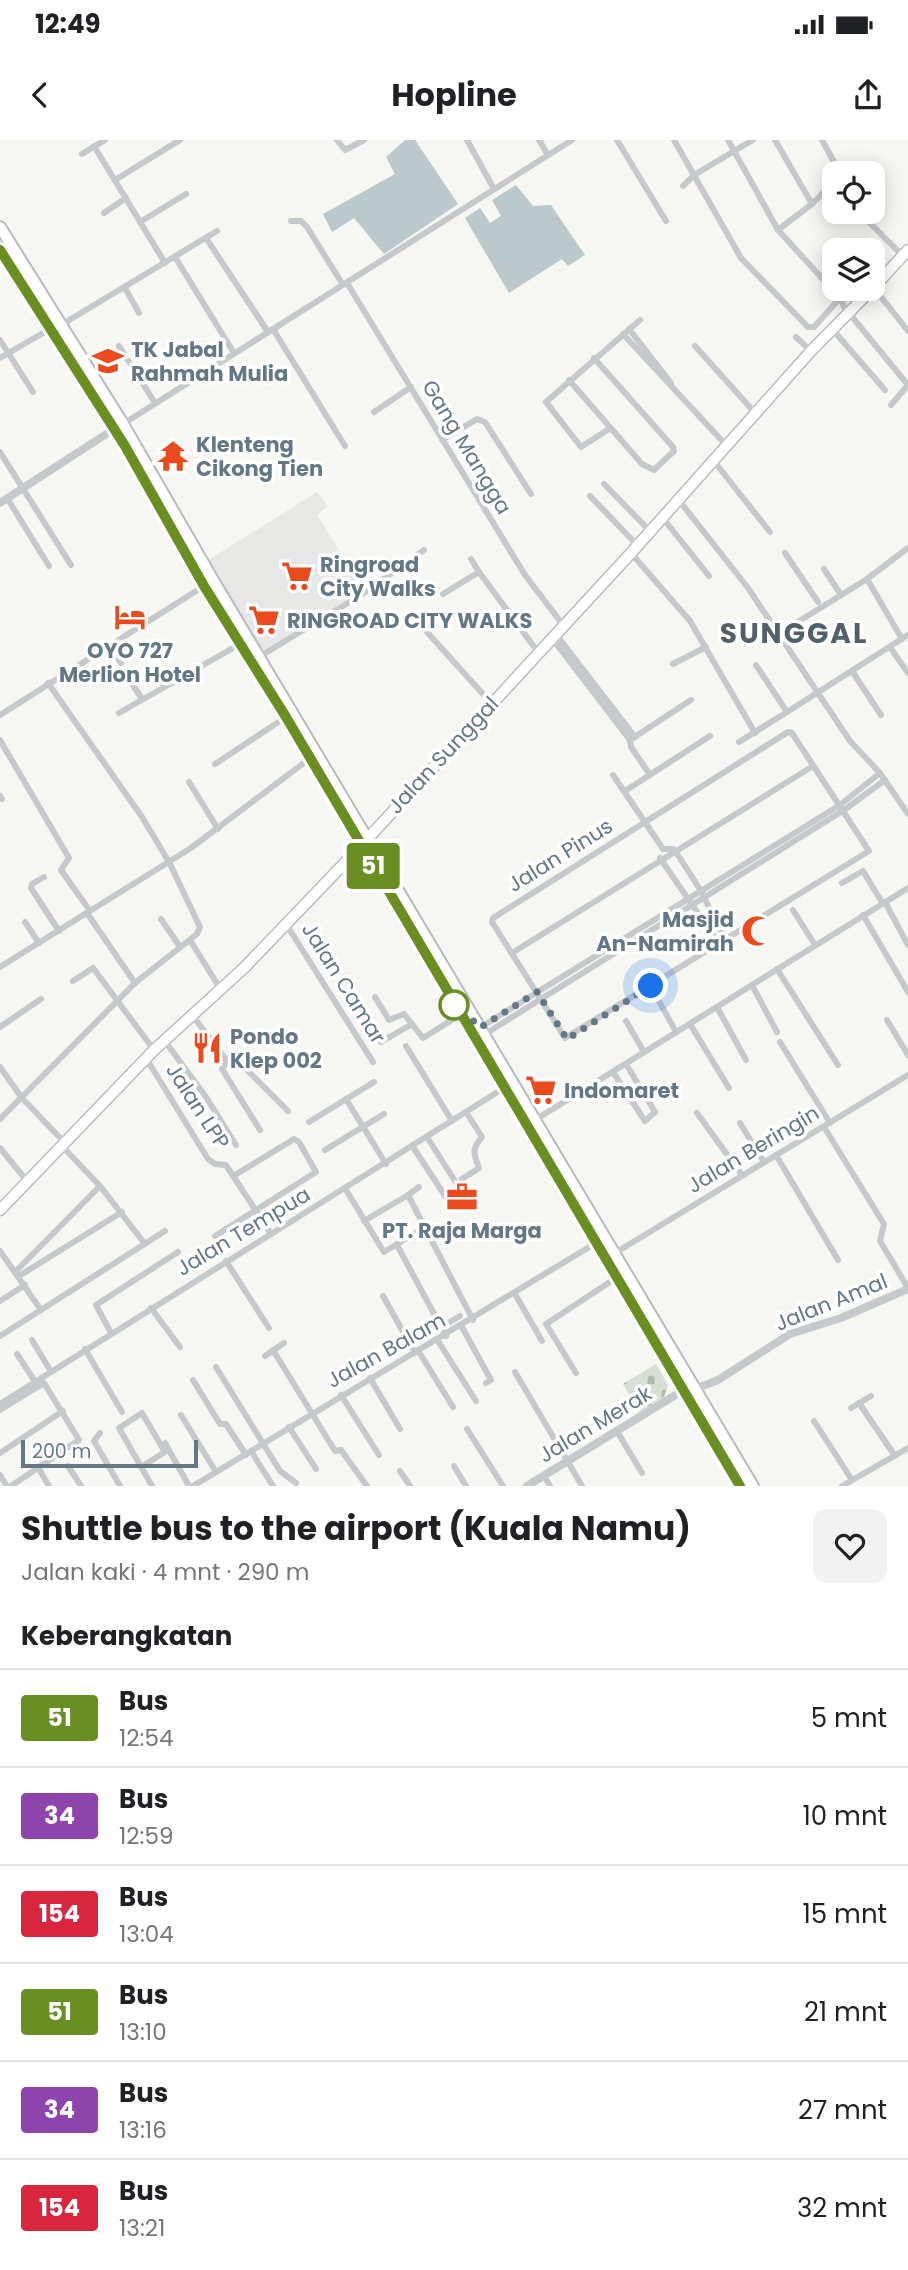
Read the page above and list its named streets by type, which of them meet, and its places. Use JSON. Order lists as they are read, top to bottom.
{
  "streets": {
    "main road": ["Jalan Sunggal"],
    "street": [
      "Gang Mangga",
      "Jalan Pinus",
      "Jalan Camar",
      "Jalan LPP",
      "Jalan Beringin",
      "Jalan Tempua",
      "Jalan Amal",
      "Jalan Balam",
      "Jalan Merak"
    ]
  },
  "crossings": [
    ["Gang Mangga", "Jalan Sunggal"],
    ["Jalan Sunggal", "Jalan Camar"],
    ["Jalan Sunggal", "Jalan LPP"],
    ["Jalan LPP", "Jalan Tempua"]
  ],
  "districts": ["SUNGGAL"],
  "places": {
    "school or university": ["TK Jabal Rahmah Mulia"],
    "temple": ["Klenteng Cikong Tien"],
    "supermarket": ["Ringroad City Walks", "RINGROAD CITY WALKS", "Indomaret"],
    "hotel": ["OYO 727 Merlion Hotel"],
    "mosque": ["Masjid An-Namirah"],
    "restaurant": ["Pondo Klep 002"],
    "office": ["PT. Raja Marga"]
  },
  "lines": ["bus line 51"],
  "scale_bar": "200 m",
  "page": {
    "status": "12:49",
    "header": "Hopline",
    "on_map": "51",
    "scale": "200 m",
    "heading": [
      ["Shuttle bus to the airport (Kuala Namu)", "Jalan kaki · 4 mnt · 290 m"],
      "Keberangkatan"
    ],
    "list": [
      {
        "mark": "51",
        "name": "Bus",
        "note": "12:54",
        "value": "5 mnt"
      },
      {
        "mark": "34",
        "name": "Bus",
        "note": "12:59",
        "value": "10 mnt"
      },
      {
        "mark": "154",
        "name": "Bus",
        "note": "13:04",
        "value": "15 mnt"
      },
      {
        "mark": "51",
        "name": "Bus",
        "note": "13:10",
        "value": "21 mnt"
      },
      {
        "mark": "34",
        "name": "Bus",
        "note": "13:16",
        "value": "27 mnt"
      },
      {
        "mark": "154",
        "name": "Bus",
        "note": "13:21",
        "value": "32 mnt"
      }
    ]
  }
}
